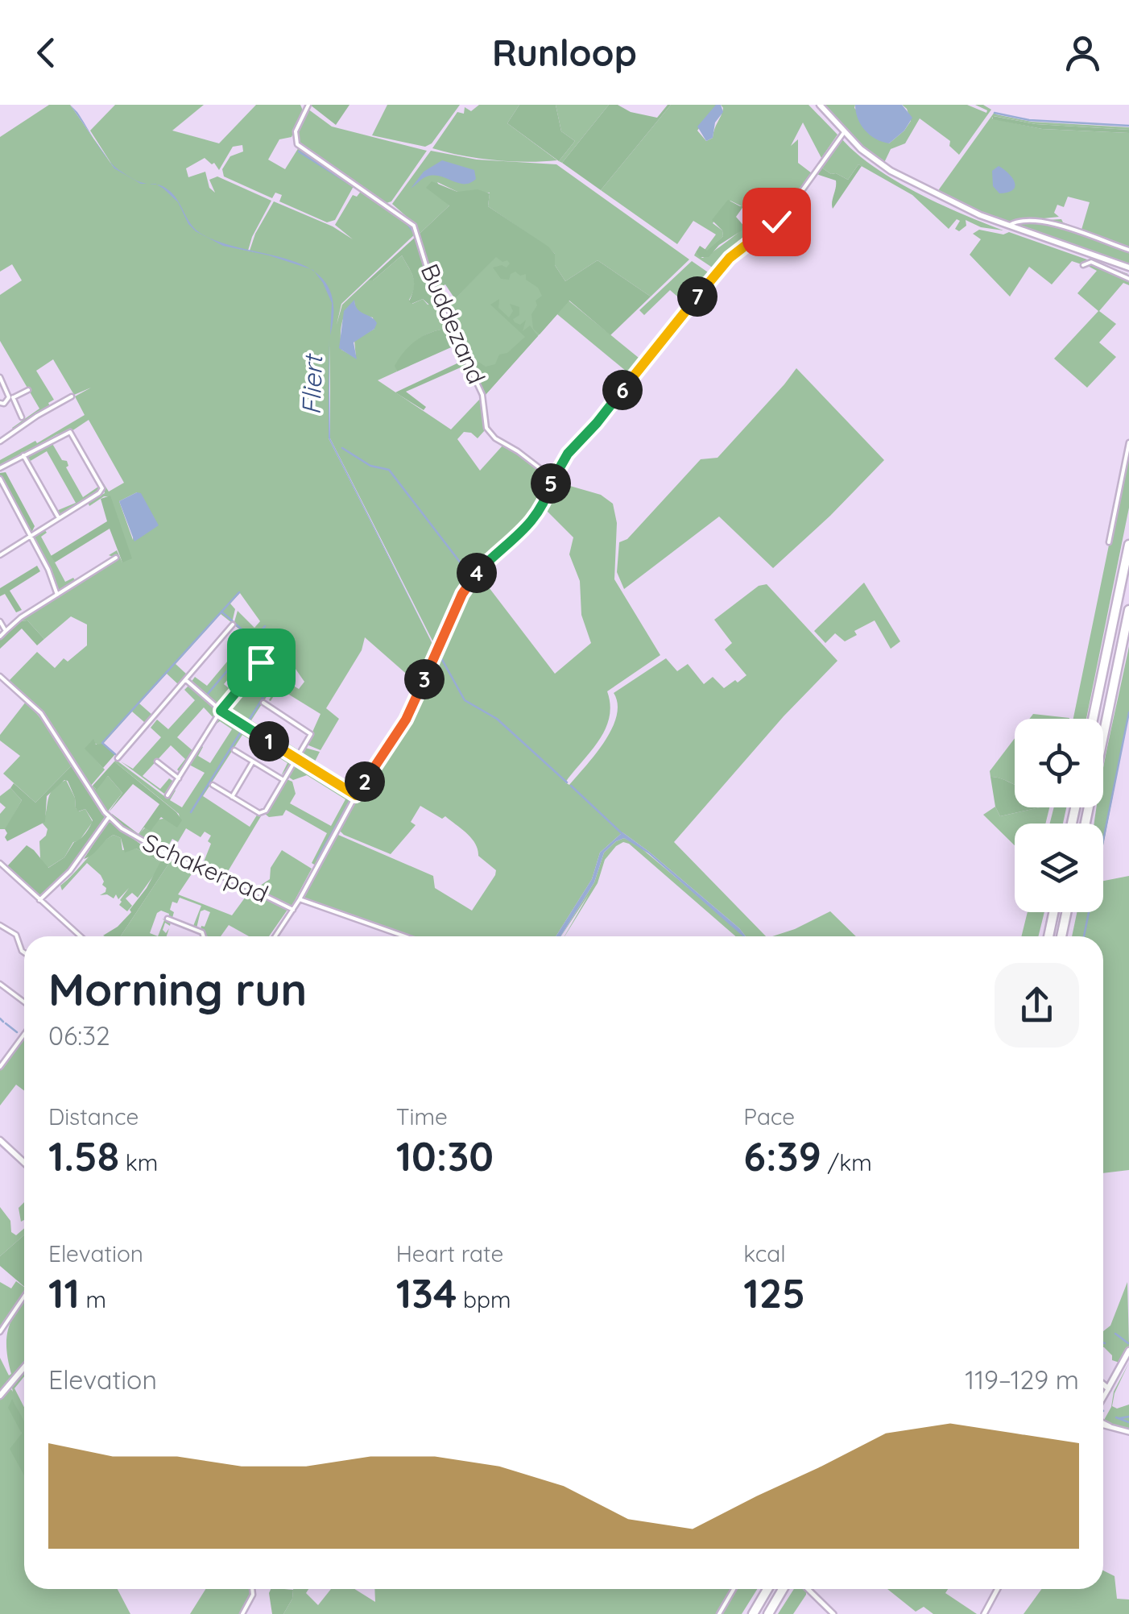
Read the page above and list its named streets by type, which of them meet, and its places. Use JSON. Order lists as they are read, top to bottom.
{
  "streets": {
    "street": ["Buddezand", "Schakerpad"]
  },
  "water": ["Fliert"],
  "page": {
    "header": "Runloop",
    "pins": [
      "7",
      "6",
      "5",
      "4",
      "3",
      "1",
      "2"
    ],
    "heading": ["Morning run", "06:32"],
    "stats": [
      ["Distance", "1.58 km"],
      ["Time", "10:30"],
      ["Pace", "6:39 /km"],
      ["Elevation", "11 m"],
      ["Heart rate", "134 bpm"],
      ["kcal", "125"]
    ],
    "chart": ["Elevation", "119–129 m"]
  }
}
